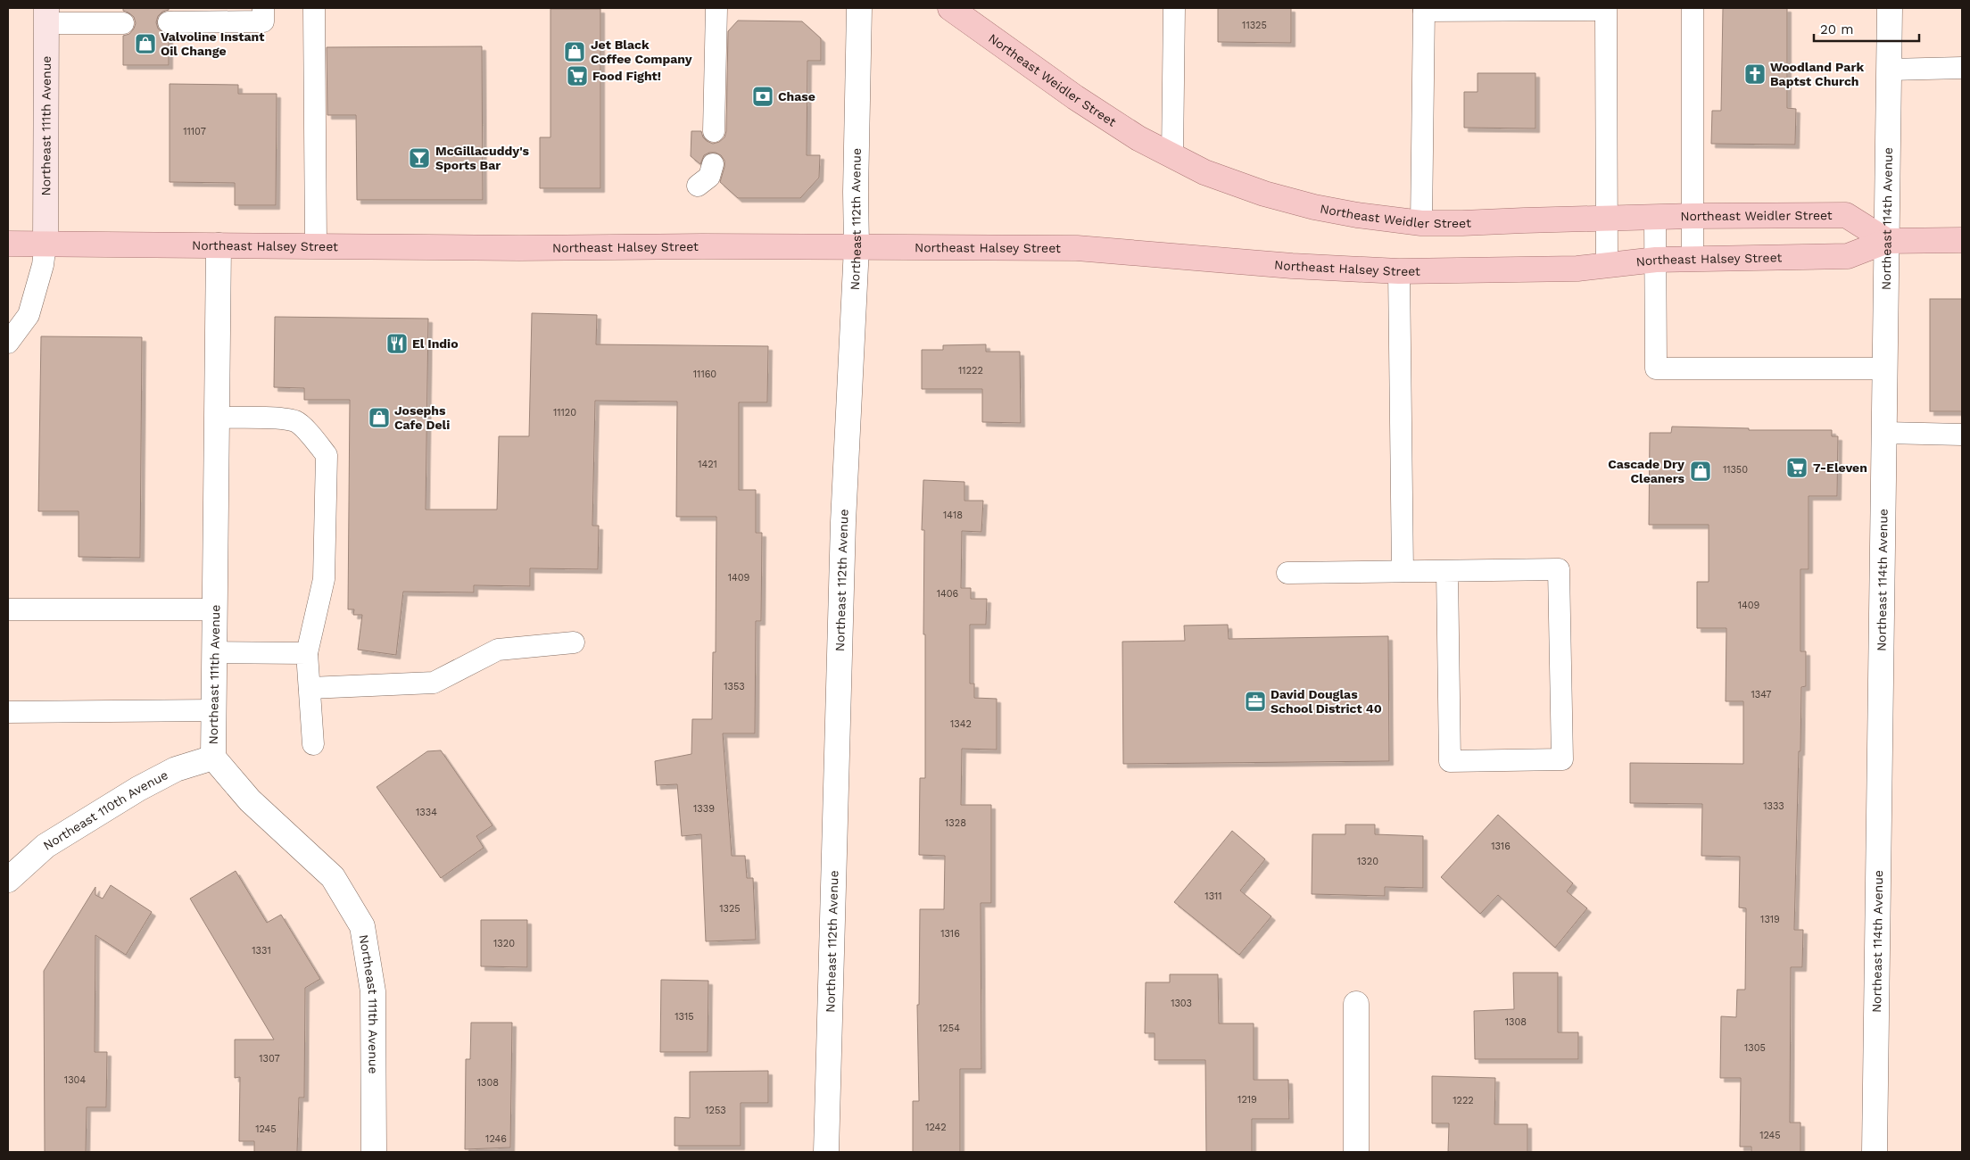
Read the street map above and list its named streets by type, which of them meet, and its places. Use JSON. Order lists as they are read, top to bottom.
{
  "streets": {
    "main road": ["Northeast Weidler Street", "Northeast Halsey Street"],
    "street": [
      "Northeast 111th Avenue",
      "Northeast 112th Avenue",
      "Northeast 114th Avenue",
      "Northeast 110th Avenue"
    ]
  },
  "crossings": [
    ["Northeast Weidler Street", "Northeast 114th Avenue"],
    ["Northeast Weidler Street", "Northeast Halsey Street"],
    ["Northeast 111th Avenue", "Northeast Halsey Street"],
    ["Northeast 111th Avenue", "Northeast 110th Avenue"],
    ["Northeast 112th Avenue", "Northeast Halsey Street"],
    ["Northeast 114th Avenue", "Northeast Halsey Street"]
  ],
  "places": {
    "shop": [
      "Valvoline Instant Oil Change",
      "Jet Black Coffee Company",
      "Josephs Cafe Deli",
      "Cascade Dry Cleaners"
    ],
    "church": ["Woodland Park Baptst Church"],
    "supermarket": ["Food Fight!", "7-Eleven"],
    "bank": ["Chase"],
    "bar": ["McGillacuddy's Sports Bar"],
    "restaurant": ["El Indio"],
    "office": ["David Douglas School District 40"]
  },
  "house_numbers": [
    "11325",
    "11107",
    "11222",
    "11160",
    "11120",
    "1421",
    "11350",
    "1418",
    "1409",
    "1406",
    "1409",
    "1353",
    "1347",
    "1342",
    "1333",
    "1339",
    "1334",
    "1328",
    "1316",
    "1320",
    "1311",
    "1325",
    "1319",
    "1316",
    "1320",
    "1331",
    "1303",
    "1315",
    "1308",
    "1254",
    "1305",
    "1307",
    "1304",
    "1308",
    "1219",
    "1222",
    "1253",
    "1242",
    "1245",
    "1245",
    "1246"
  ],
  "scale_bar": "20 m"
}
